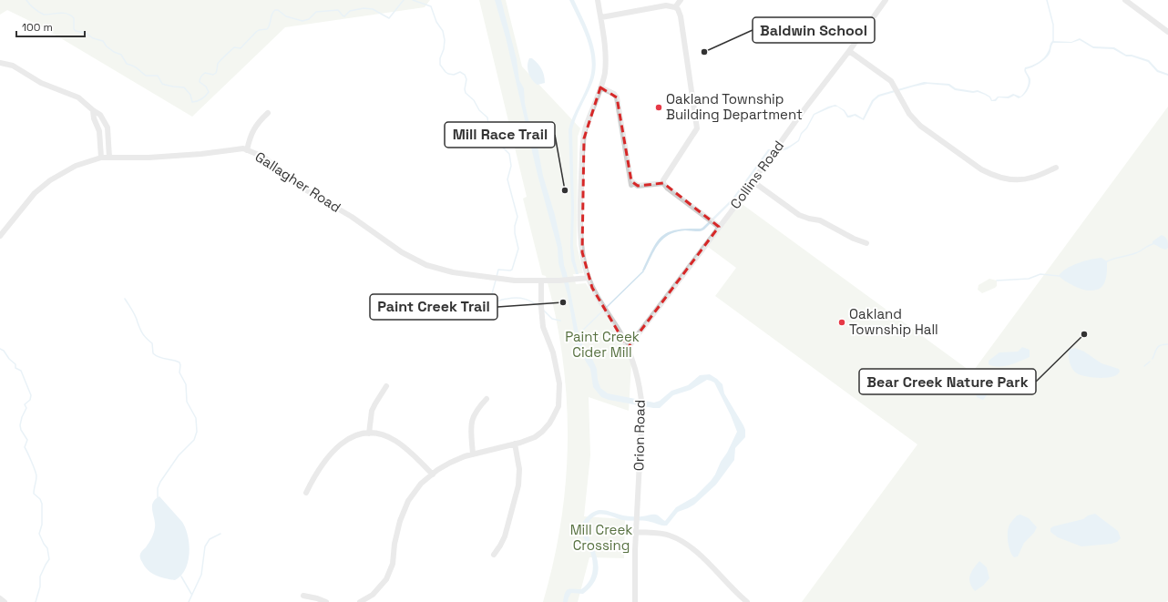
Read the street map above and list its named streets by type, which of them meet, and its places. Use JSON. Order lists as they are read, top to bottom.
{
  "streets": {
    "street": ["Collins Road", "Gallagher Road", "Orion Road"]
  },
  "crossings": [
    ["Collins Road", "Orion Road"],
    ["Gallagher Road", "Orion Road"]
  ],
  "parks": ["Paint Creek Cider Mill", "Mill Creek Crossing"],
  "places": [
    "Baldwin School",
    "Oakland Township Building Department",
    "Mill Race Trail",
    "Paint Creek Trail",
    "Oakland Township Hall",
    "Bear Creek Nature Park"
  ],
  "scale_bar": "100 m"
}
